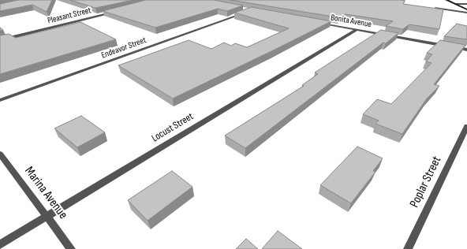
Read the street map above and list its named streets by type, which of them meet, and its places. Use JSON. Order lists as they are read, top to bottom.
{
  "streets": {
    "street": [
      "Pleasant Street",
      "Bonita Avenue",
      "Endeavor Street",
      "Locust Street",
      "Poplar Street",
      "Marina Avenue"
    ]
  },
  "crossings": [
    ["Bonita Avenue", "Locust Street"],
    ["Locust Street", "Marina Avenue"]
  ]
}
